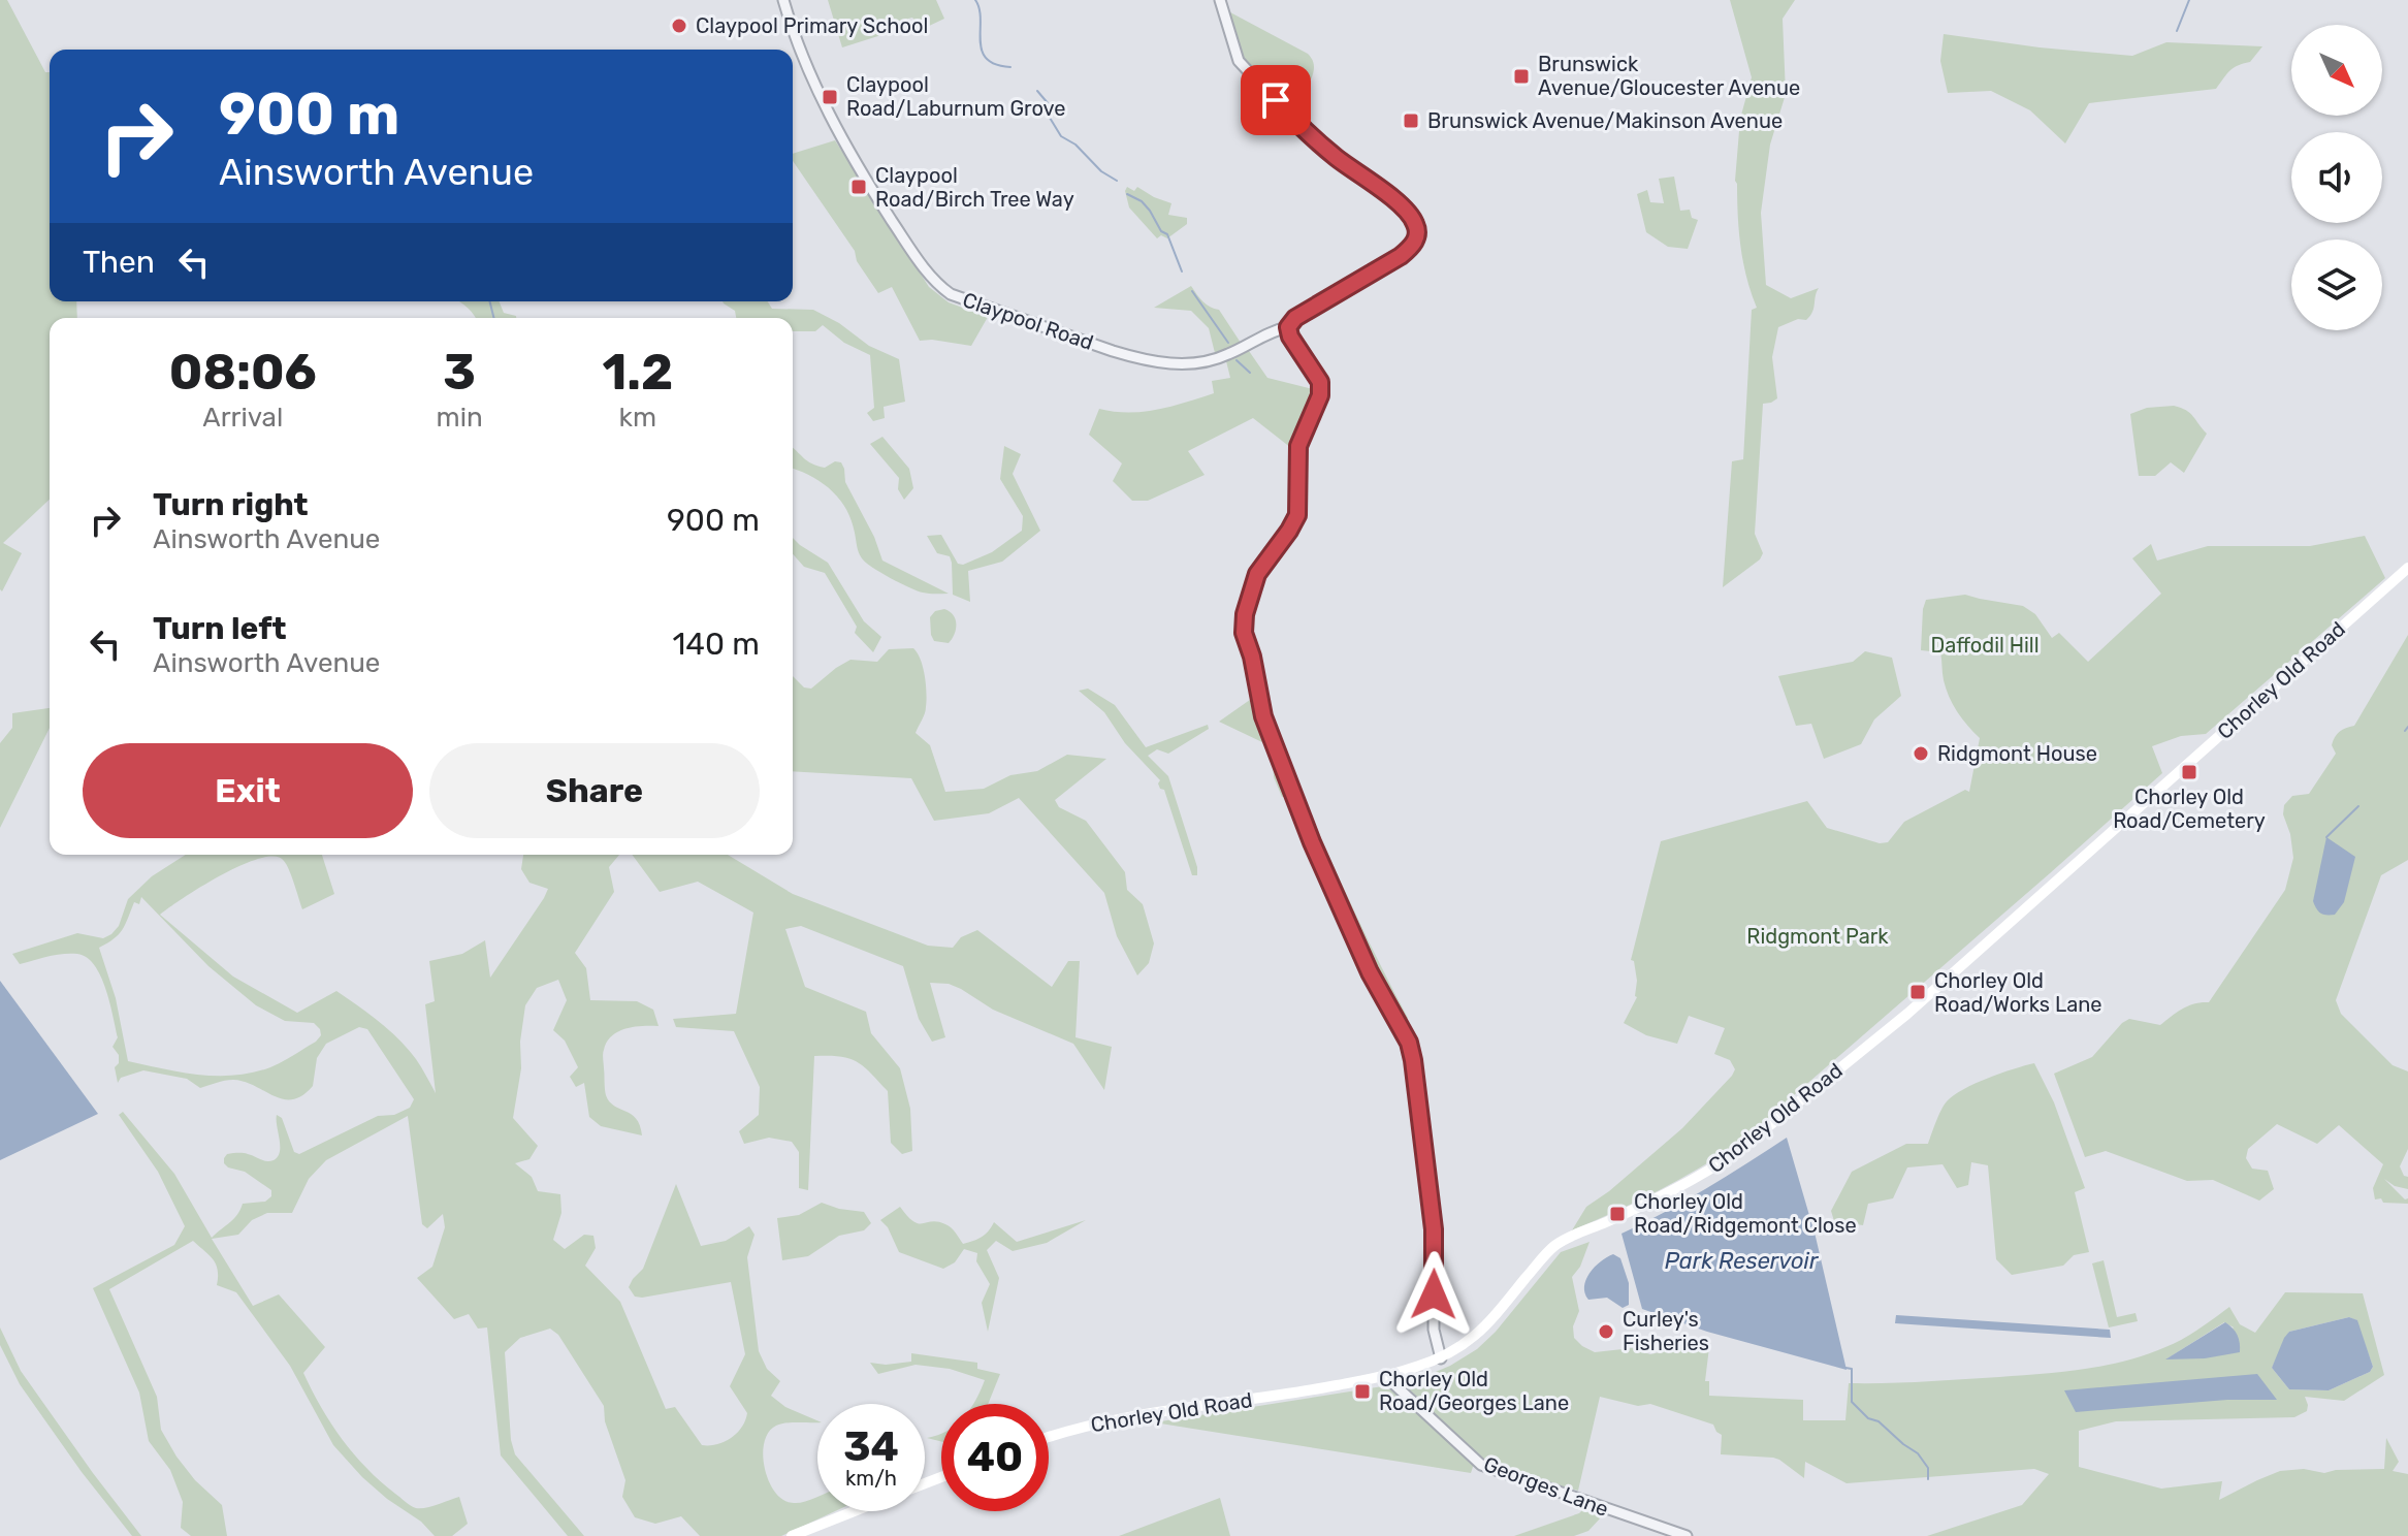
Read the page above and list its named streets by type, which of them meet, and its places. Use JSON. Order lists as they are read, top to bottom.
{
  "streets": {
    "main road": ["Chorley Old Road"],
    "street": ["Claypool Road", "Georges Lane"]
  },
  "crossings": [
    ["Chorley Old Road", "Georges Lane"]
  ],
  "water": ["Park Reservoir"],
  "parks": ["Daffodil Hill", "Ridgmont Park"],
  "places": {
    "other": ["Claypool Primary School", "Ridgmont House", "Curley's Fisheries"],
    "transit": [
      "Brunswick Avenue/Gloucester Avenue",
      "Claypool Road/Laburnum Grove",
      "Brunswick Avenue/Makinson Avenue",
      "Claypool Road/Birch Tree Way",
      "Chorley Old Road/Cemetery",
      "Chorley Old Road/Works Lane",
      "Chorley Old Road/Ridgemont Close",
      "Chorley Old Road/Georges Lane"
    ]
  },
  "north": "bottom right",
  "page": {
    "turn": ["900 m", "Ainsworth Avenue"],
    "then": "Then",
    "eta": [
      "08:06",
      "Arrival",
      "3",
      "min",
      "1.2",
      "km"
    ],
    "list": [
      {
        "name": "Turn right",
        "note": "Ainsworth Avenue",
        "value": "900 m"
      },
      {
        "name": "Turn left",
        "note": "Ainsworth Avenue",
        "value": "140 m"
      }
    ],
    "buttons": ["Exit", "Share"],
    "speed": "34 km/h",
    "limit": "40"
  }
}
